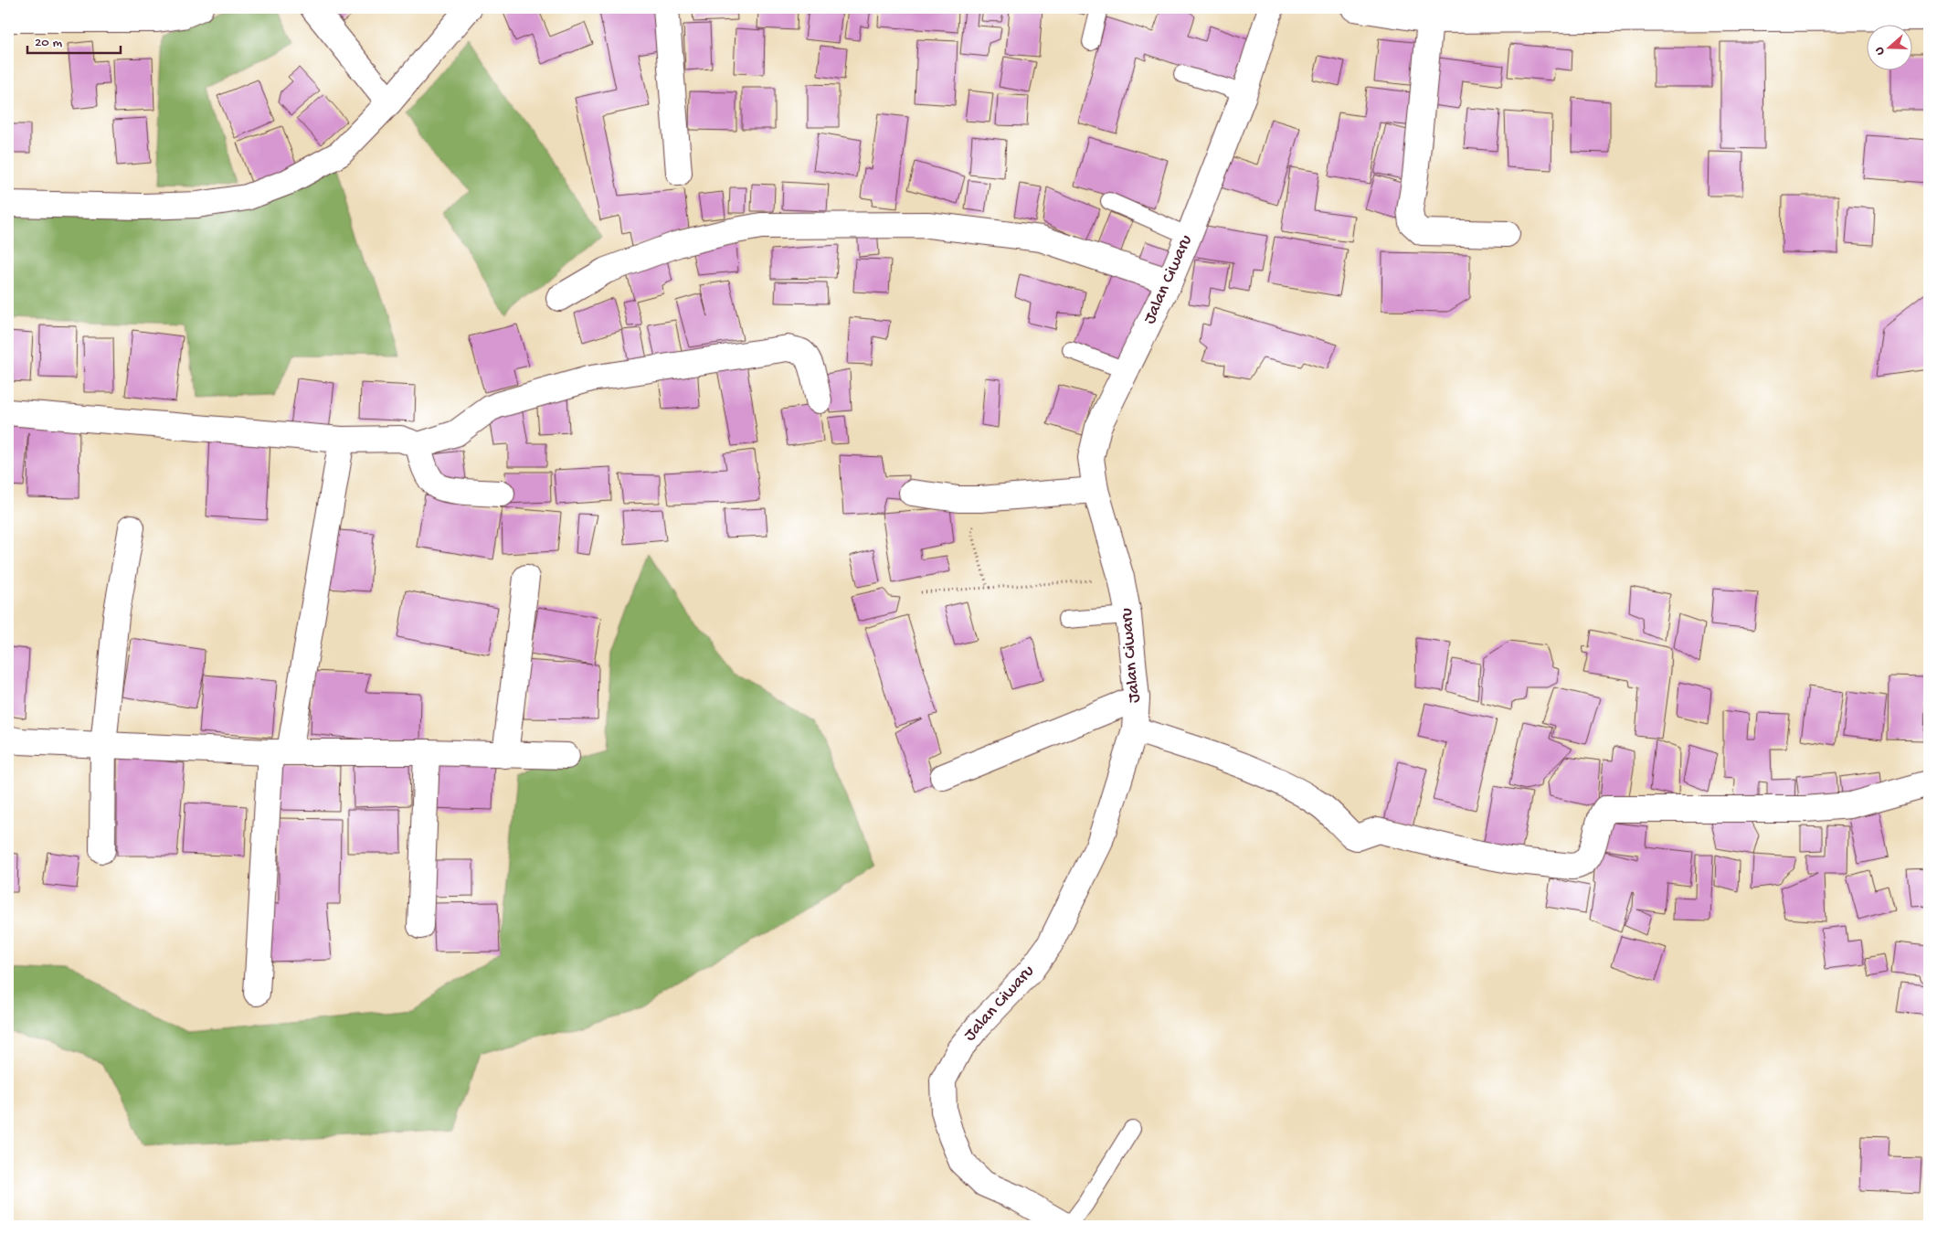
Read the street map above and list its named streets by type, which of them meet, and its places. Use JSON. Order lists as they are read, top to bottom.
{
  "streets": {
    "street": ["Jalan Ciwaru"]
  },
  "scale_bar": "20 m",
  "north": "left"
}
